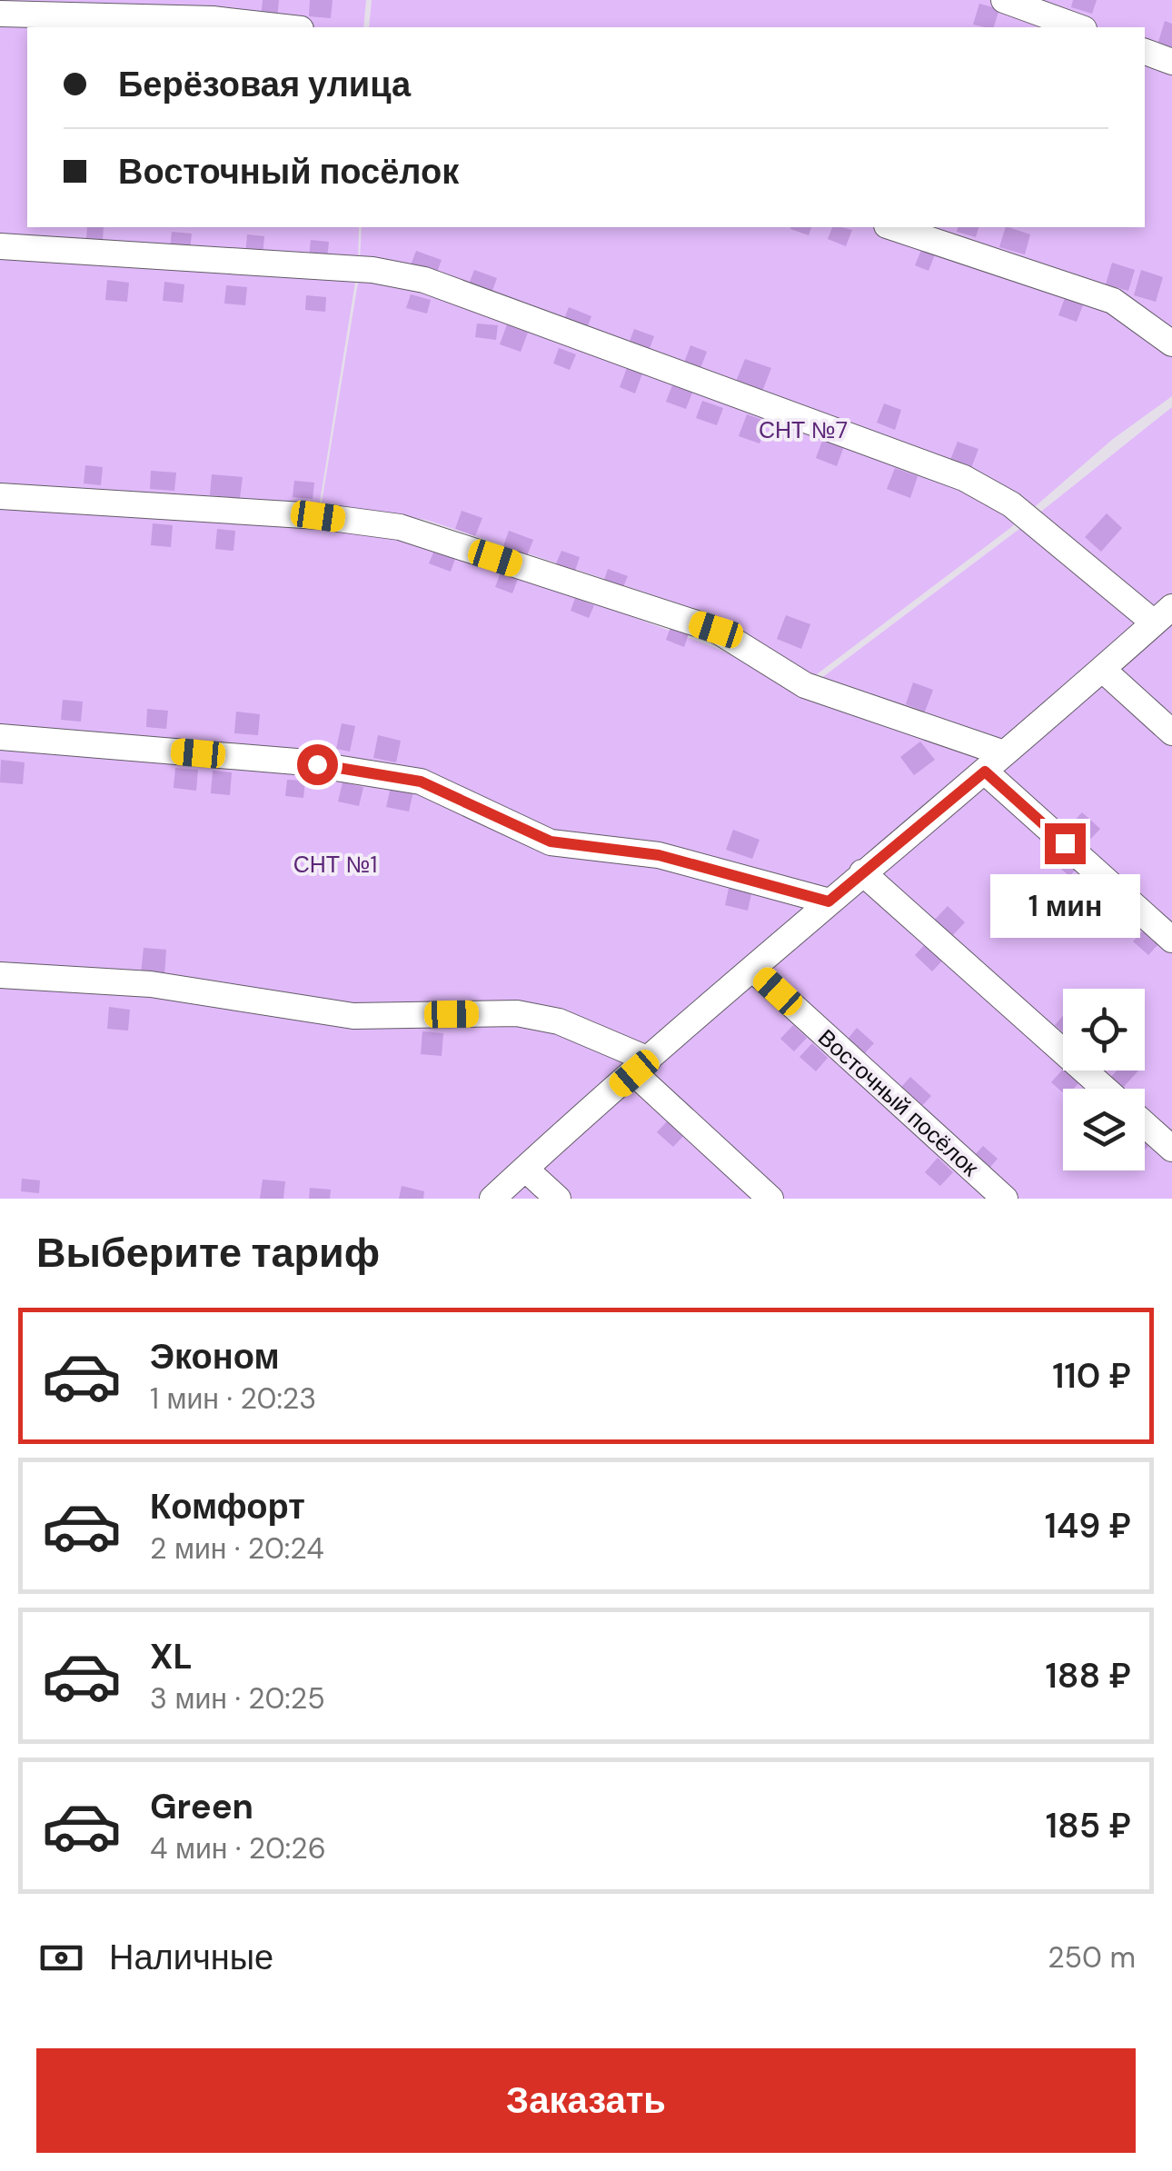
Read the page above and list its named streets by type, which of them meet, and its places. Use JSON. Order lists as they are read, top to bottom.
{
  "streets": {
    "street": ["Восточный посёлок"]
  },
  "parks": ["СНТ №7", "СНТ №1"],
  "page": {
    "banner": ["Берёзовая улица", "Восточный посёлок"],
    "bubble": "1 мин",
    "heading": "Выберите тариф",
    "list": [
      {
        "name": "Эконом",
        "note": "1 мин · 20:23",
        "value": "110 ₽"
      },
      {
        "name": "Комфорт",
        "note": "2 мин · 20:24",
        "value": "149 ₽"
      },
      {
        "name": "XL",
        "note": "3 мин · 20:25",
        "value": "188 ₽"
      },
      {
        "name": "Green",
        "note": "4 мин · 20:26",
        "value": "185 ₽"
      }
    ],
    "pay": ["Наличные", "250 m"],
    "buttons": "Заказать"
  }
}
